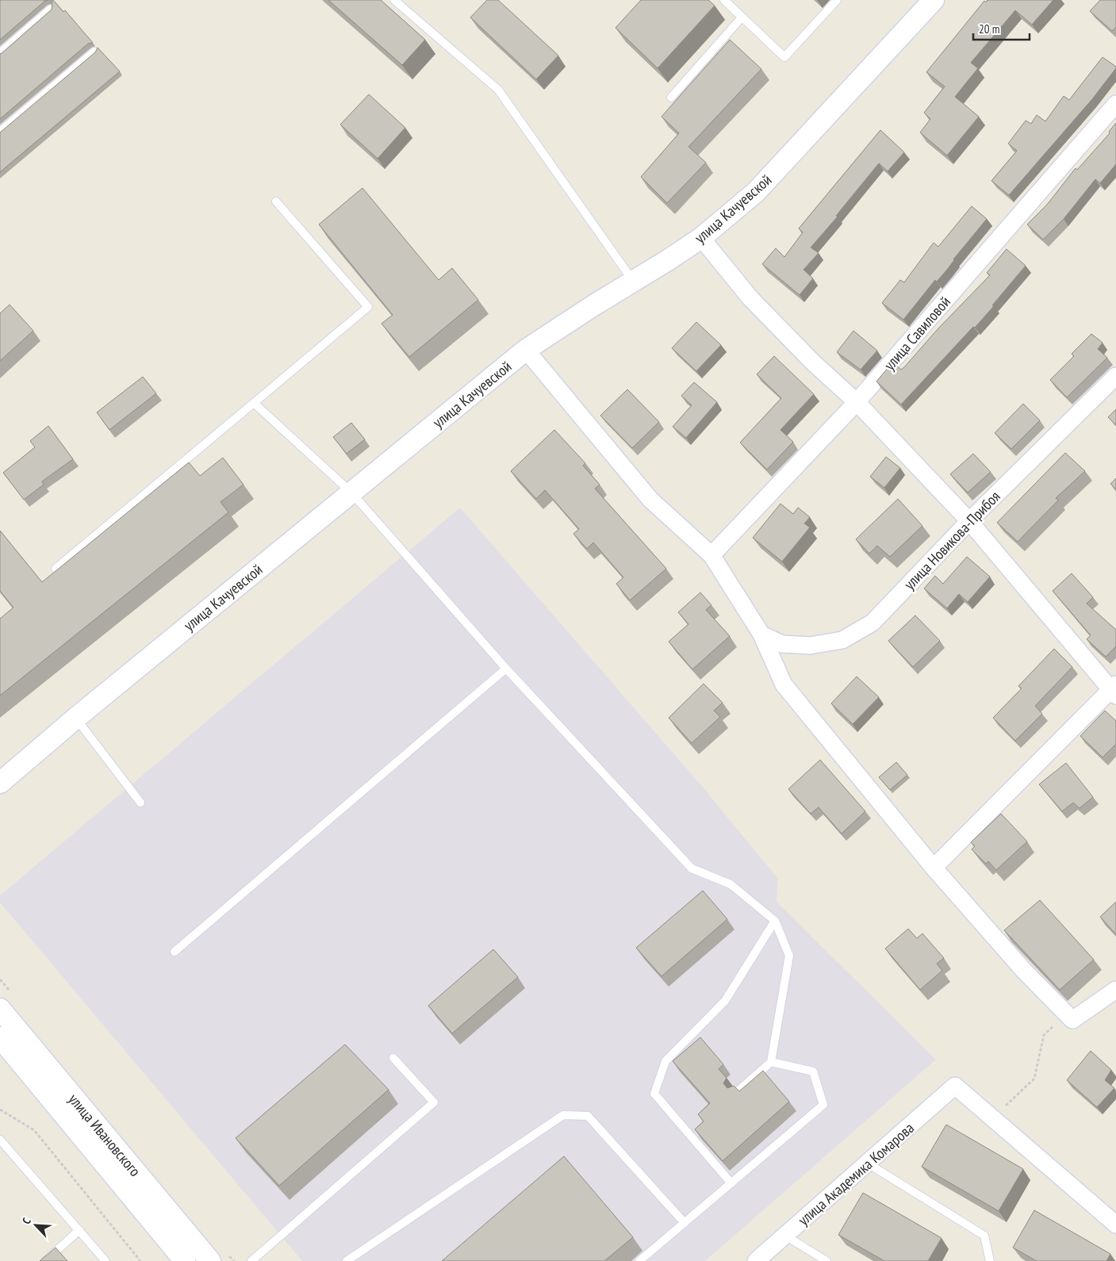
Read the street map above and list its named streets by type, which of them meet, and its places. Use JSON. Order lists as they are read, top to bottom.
{
  "streets": {
    "street": [
      "улица Качуевской",
      "улица Савиловой",
      "улица Новикова-Прибоя",
      "улица Ивановского",
      "улица Академика Комарова"
    ]
  },
  "scale_bar": "20 m",
  "north": "top left"
}
